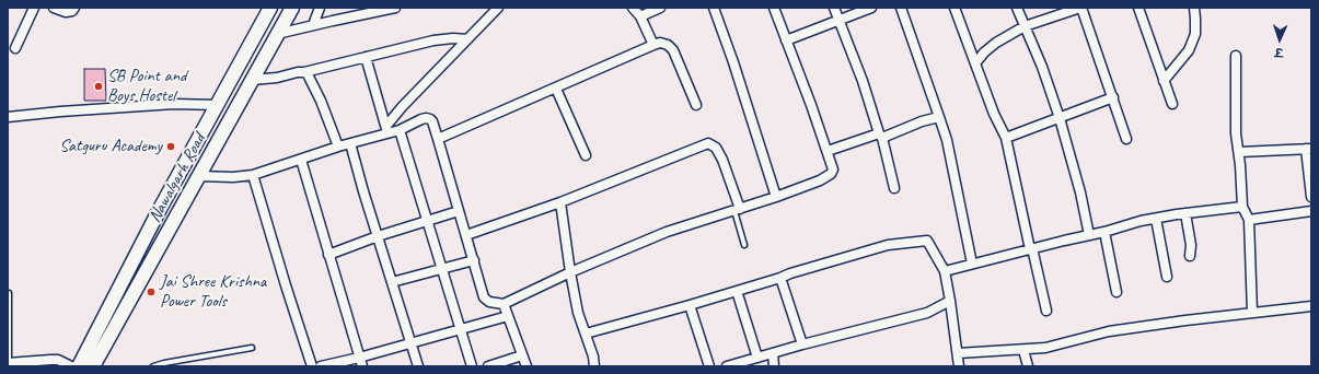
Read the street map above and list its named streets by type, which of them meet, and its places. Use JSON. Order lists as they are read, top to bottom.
{
  "streets": {
    "street": ["Nawalgarh Road"]
  },
  "places": ["SB Point and Boys Hostel", "Satguru Academy", "Jai Shree Krishna Power Tools"],
  "north": "bottom"
}
